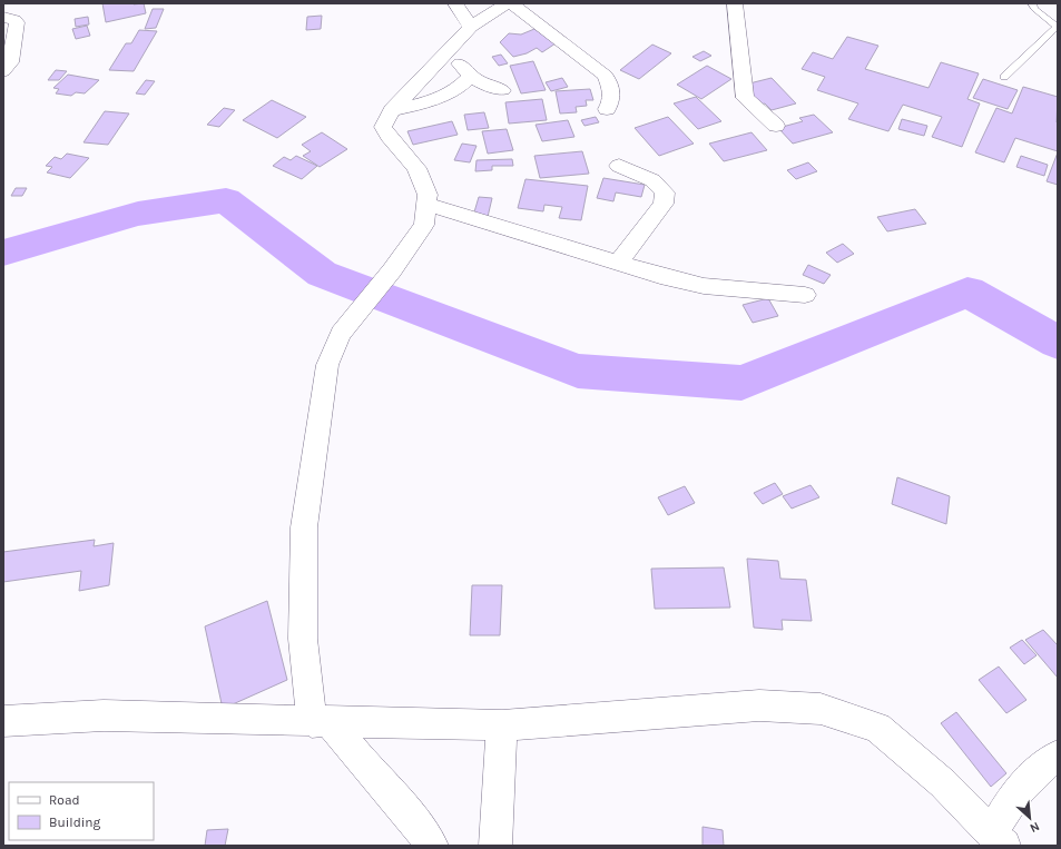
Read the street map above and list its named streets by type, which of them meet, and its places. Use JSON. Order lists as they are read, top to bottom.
{
  "legend": ["Road", "Building"],
  "north": "bottom right"
}
